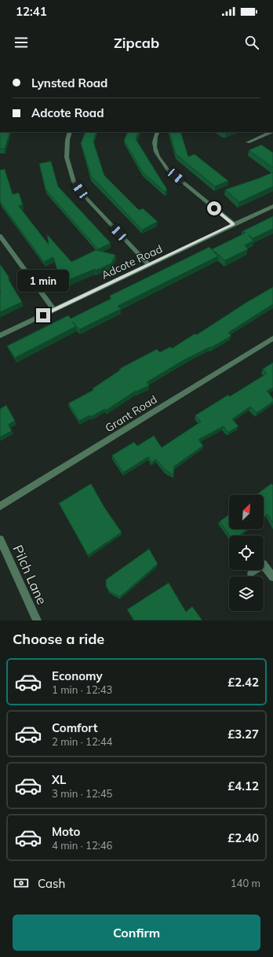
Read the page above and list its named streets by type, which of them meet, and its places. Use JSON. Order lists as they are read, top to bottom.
{
  "streets": {
    "street": ["Adcote Road", "Grant Road", "Pilch Lane"]
  },
  "north": "top right",
  "page": {
    "status": "12:41",
    "header": "Zipcab",
    "banner": ["Lynsted Road", "Adcote Road"],
    "bubble": "1 min",
    "heading": "Choose a ride",
    "list": [
      {
        "name": "Economy",
        "note": "1 min · 12:43",
        "value": "£2.42"
      },
      {
        "name": "Comfort",
        "note": "2 min · 12:44",
        "value": "£3.27"
      },
      {
        "name": "XL",
        "note": "3 min · 12:45",
        "value": "£4.12"
      },
      {
        "name": "Moto",
        "note": "4 min · 12:46",
        "value": "£2.40"
      }
    ],
    "pay": ["Cash", "140 m"],
    "buttons": "Confirm"
  }
}
